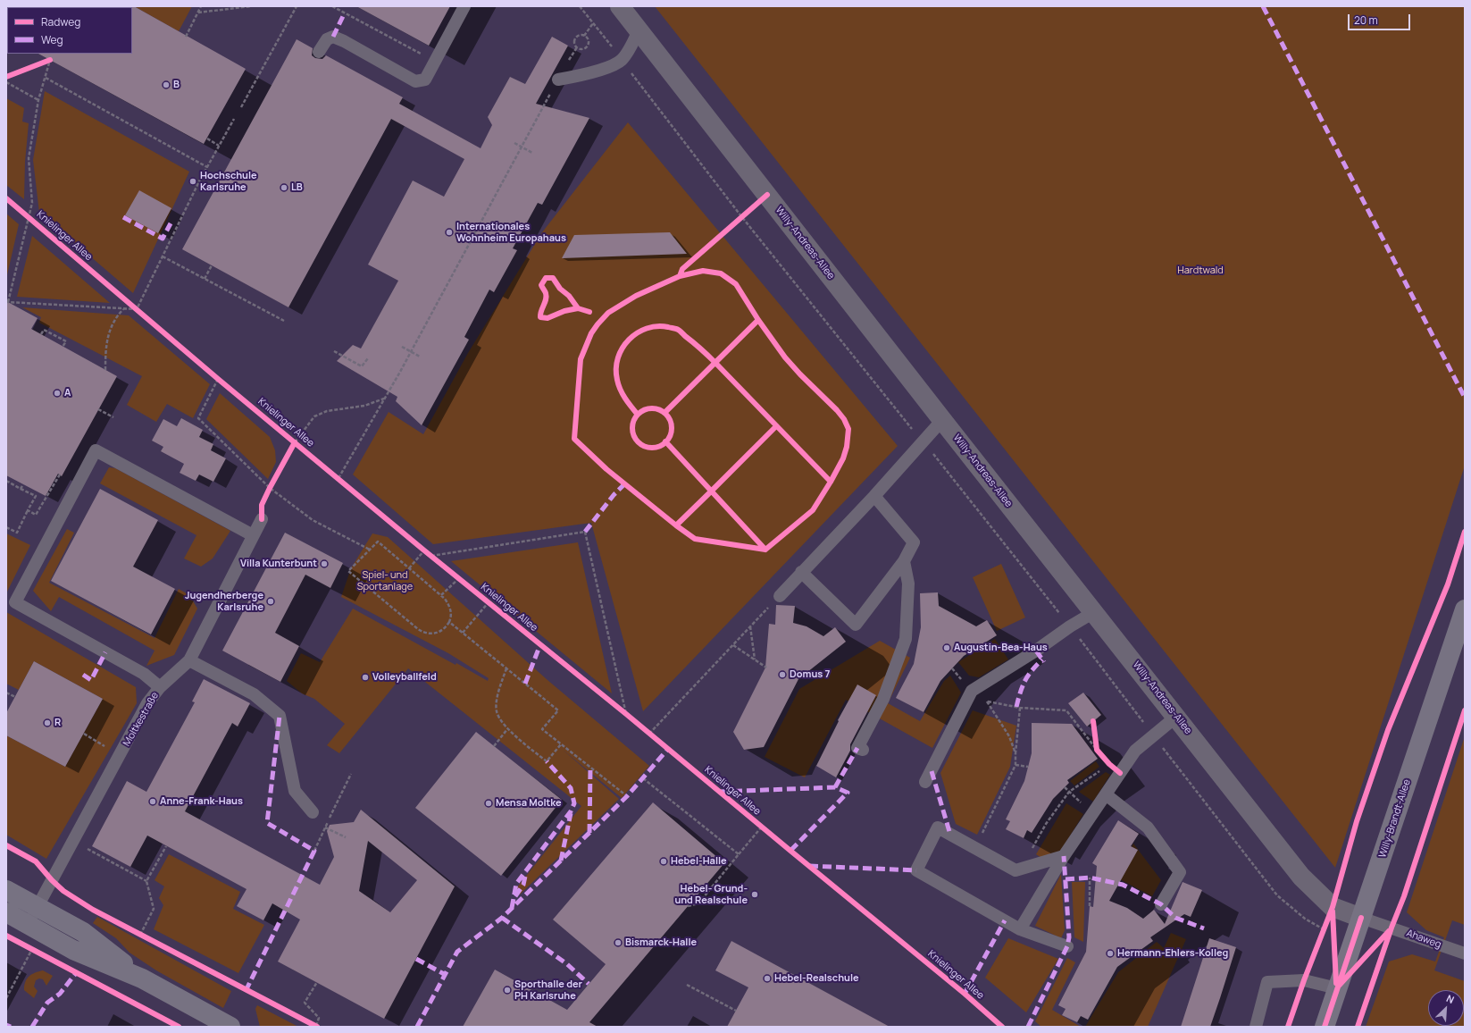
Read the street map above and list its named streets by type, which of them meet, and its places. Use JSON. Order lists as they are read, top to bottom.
{
  "streets": {
    "main road": ["Willy-Brandt-Allee"],
    "street": ["Willy-Andreas-Allee"],
    "lane": ["Moltkestraße", "Ahaweg"],
    "cycle path": ["Knielinger Allee"]
  },
  "crossings": [
    ["Willy-Andreas-Allee", "Willy-Brandt-Allee"],
    ["Willy-Andreas-Allee", "Ahaweg"],
    ["Willy-Brandt-Allee", "Ahaweg"]
  ],
  "parks": ["Hardtwald", "Spiel- und Sportanlage"],
  "places": [
    "B",
    "Hochschule Karlsruhe",
    "LB",
    "Internationales Wohnheim Europahaus",
    "A",
    "Villa Kunterbunt",
    "Jugendherberge Karlsruhe",
    "Augustin-Bea-Haus",
    "Domus 7",
    "Volleyballfeld",
    "R",
    "Anne-Frank-Haus",
    "Mensa Moltke",
    "Hebel-Halle",
    "Hebel- Grund- und Realschule",
    "Bismarck-Halle",
    "Hermann-Ehlers-Kolleg",
    "Hebel-Realschule",
    "Sporthalle der PH Karlsruhe"
  ],
  "legend": ["Radweg", "Weg"],
  "scale_bar": "20 m",
  "north": "top right"
}
